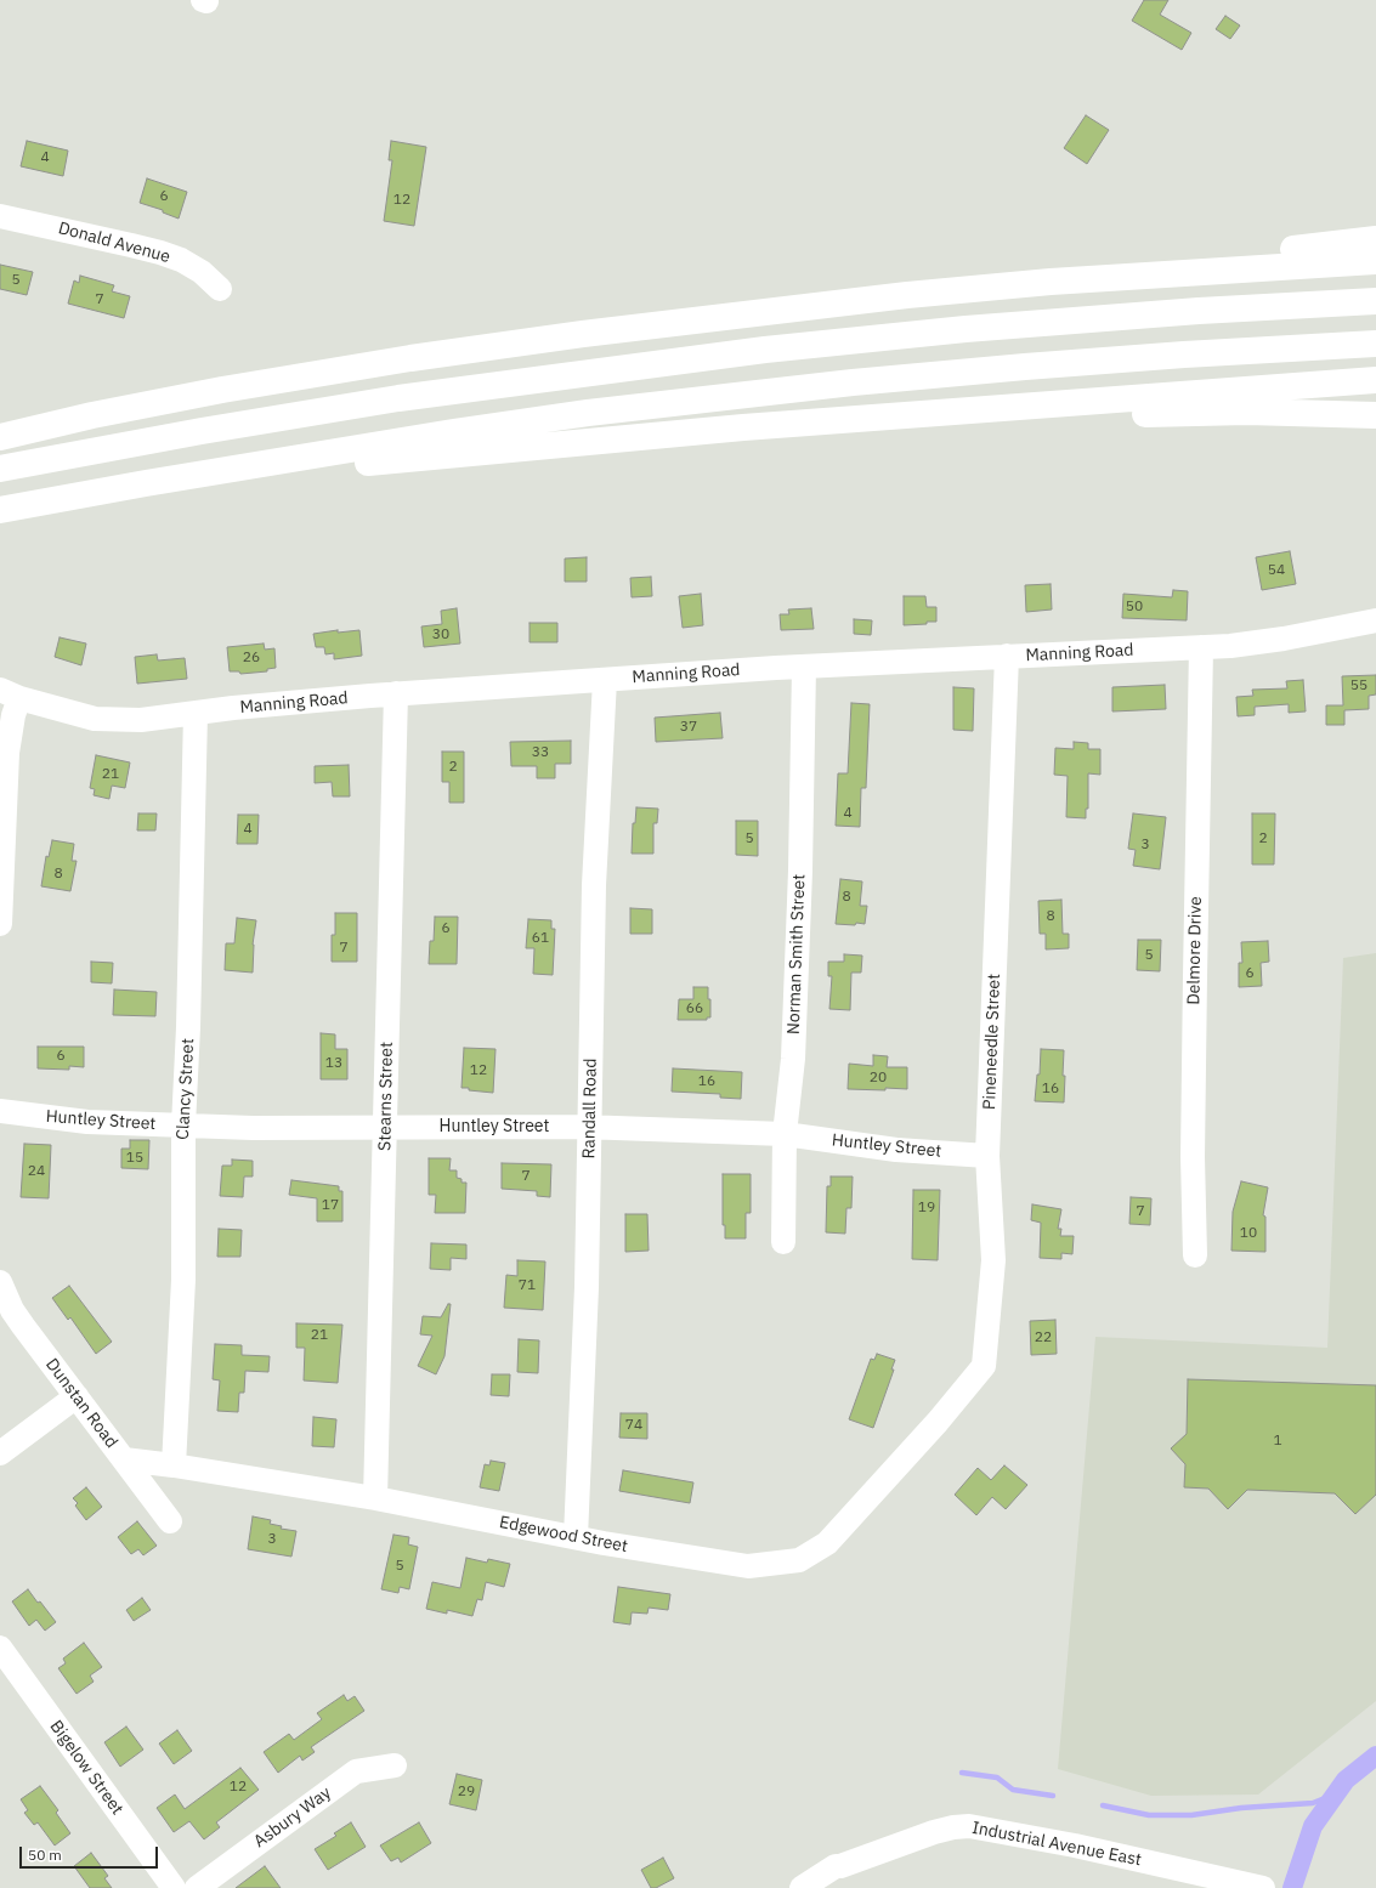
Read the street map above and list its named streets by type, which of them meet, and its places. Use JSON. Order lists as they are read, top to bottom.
{
  "streets": {
    "street": [
      "Donald Avenue",
      "Manning Road",
      "Delmore Drive",
      "Norman Smith Street",
      "Pineneedle Street",
      "Clancy Street",
      "Stearns Street",
      "Randall Road",
      "Huntley Street",
      "Dunstan Road",
      "Edgewood Street",
      "Bigelow Street",
      "Asbury Way",
      "Industrial Avenue East"
    ]
  },
  "crossings": [
    ["Manning Road", "Delmore Drive"],
    ["Manning Road", "Norman Smith Street"],
    ["Manning Road", "Pineneedle Street"],
    ["Manning Road", "Clancy Street"],
    ["Manning Road", "Stearns Street"],
    ["Manning Road", "Randall Road"],
    ["Norman Smith Street", "Huntley Street"],
    ["Pineneedle Street", "Huntley Street"],
    ["Pineneedle Street", "Edgewood Street"],
    ["Clancy Street", "Huntley Street"],
    ["Clancy Street", "Edgewood Street"],
    ["Stearns Street", "Huntley Street"],
    ["Stearns Street", "Edgewood Street"],
    ["Randall Road", "Huntley Street"],
    ["Randall Road", "Edgewood Street"],
    ["Dunstan Road", "Edgewood Street"]
  ],
  "house_numbers": [
    "4",
    "6",
    "12",
    "5",
    "7",
    "54",
    "50",
    "30",
    "26",
    "55",
    "37",
    "33",
    "2",
    "21",
    "4",
    "4",
    "5",
    "2",
    "3",
    "8",
    "8",
    "8",
    "6",
    "61",
    "7",
    "5",
    "6",
    "66",
    "6",
    "13",
    "12",
    "20",
    "16",
    "16",
    "15",
    "24",
    "7",
    "17",
    "19",
    "7",
    "10",
    "71",
    "21",
    "22",
    "74",
    "1",
    "3",
    "5",
    "12",
    "29"
  ],
  "scale_bar": "50 m"
}
